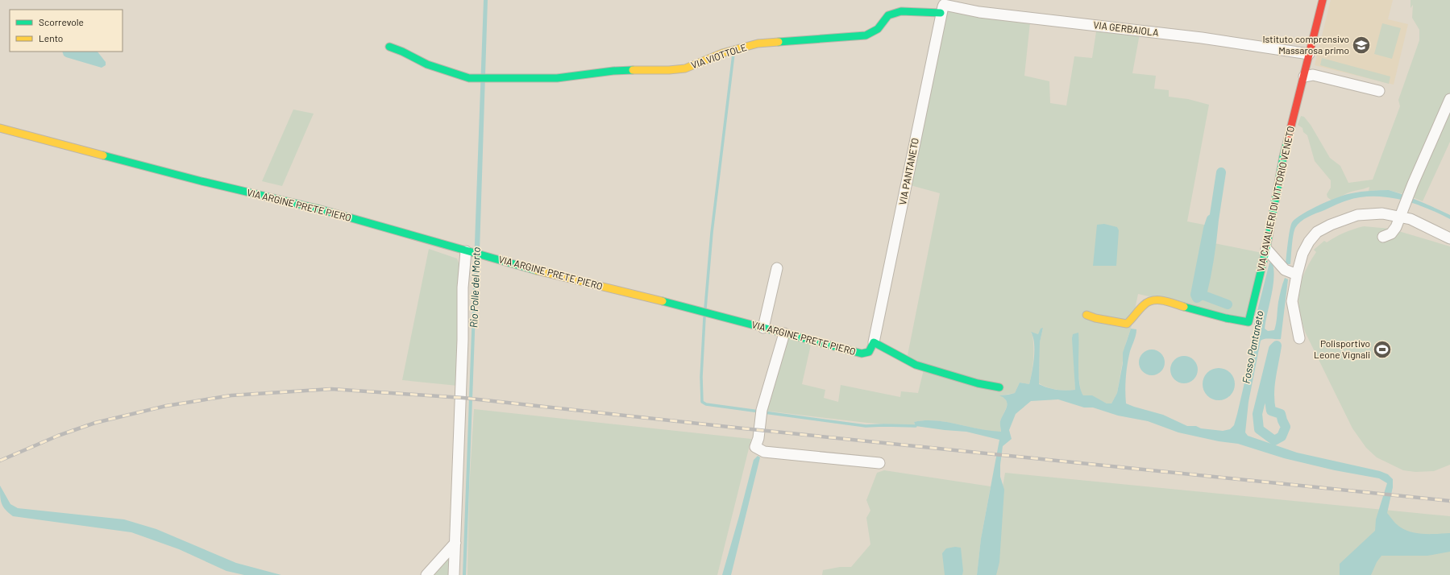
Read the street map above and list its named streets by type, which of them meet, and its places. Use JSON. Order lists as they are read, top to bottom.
{
  "streets": {
    "street": [
      "VIA GERBAIOLA",
      "VIA VIOTTOLE",
      "VIA PANTANETO",
      "VIA CAVALIERI DI VITTORIO VENETO",
      "VIA ARGINE PRETE PIERO"
    ]
  },
  "crossings": [
    ["VIA GERBAIOLA", "VIA VIOTTOLE"],
    ["VIA GERBAIOLA", "VIA PANTANETO"],
    ["VIA GERBAIOLA", "VIA CAVALIERI DI VITTORIO VENETO"],
    ["VIA VIOTTOLE", "VIA PANTANETO"],
    ["VIA PANTANETO", "VIA ARGINE PRETE PIERO"]
  ],
  "water": ["Rio Polle del Morto", "Fosso Pantaneto"],
  "places": {
    "school or university": ["Istituto comprensivo Massarosa primo"],
    "sports": ["Polisportivo Leone Vignali"]
  },
  "legend": ["Scorrevole", "Lento"]
}
